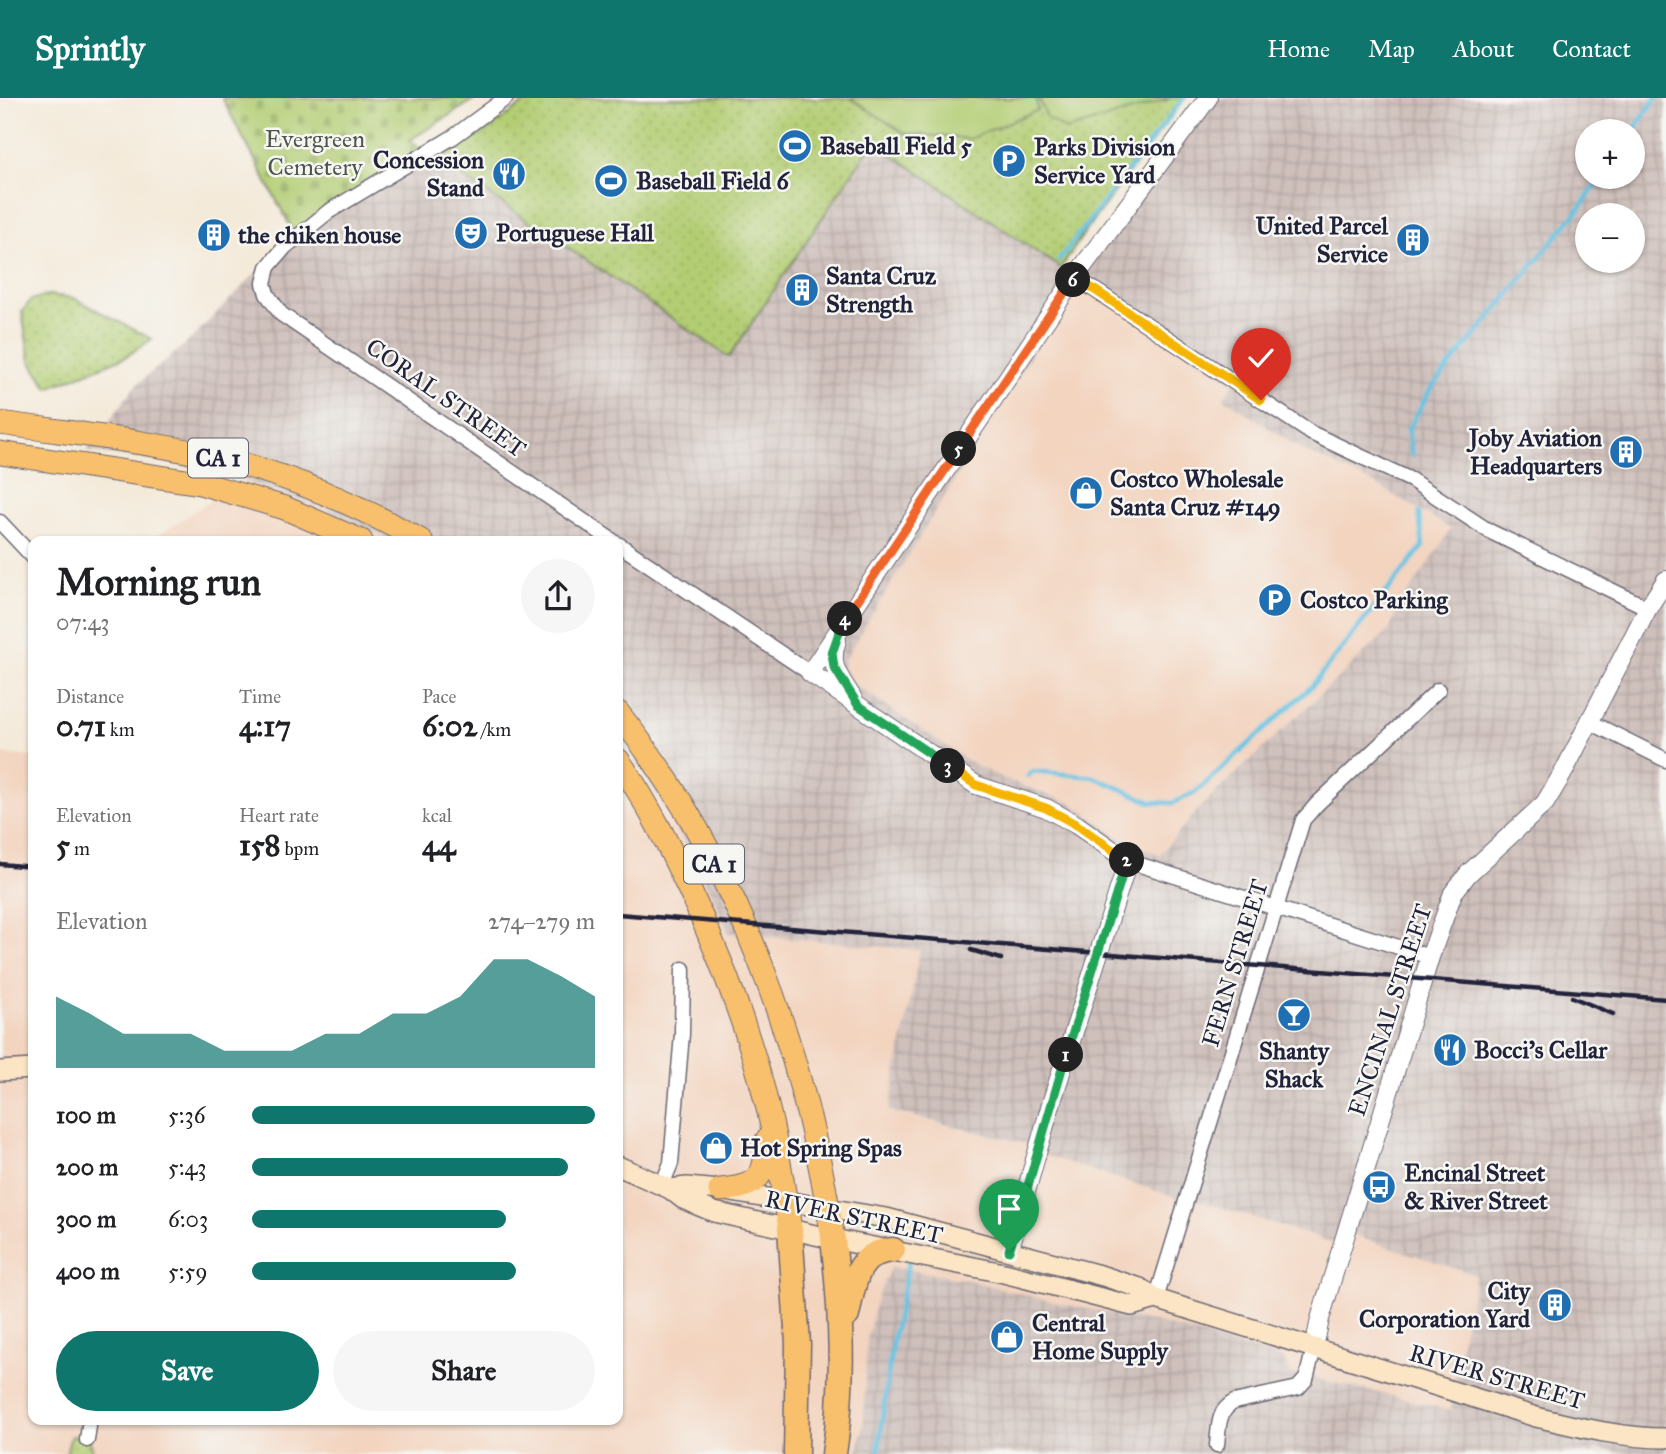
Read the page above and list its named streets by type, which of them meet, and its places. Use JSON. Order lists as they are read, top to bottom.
{
  "streets": {
    "highway": ["CA 1"],
    "main road": ["RIVER STREET"],
    "street": ["CORAL STREET", "FERN STREET", "ENCINAL STREET"]
  },
  "crossings": [
    ["CA 1", "RIVER STREET"],
    ["FERN STREET", "RIVER STREET"],
    ["ENCINAL STREET", "RIVER STREET"]
  ],
  "parks": ["Evergreen Cemetery"],
  "places": {
    "sports": ["Baseball Field 5", "Baseball Field 6"],
    "parking": ["Parks Division Service Yard", "Costco Parking"],
    "restaurant": ["Concession Stand", "Bocci's Cellar"],
    "theatre": ["Portuguese Hall"],
    "building": [
      "the chiken house",
      "United Parcel Service",
      "Santa Cruz Strength",
      "Joby Aviation Headquarters",
      "City Corporation Yard"
    ],
    "shop": ["Costco Wholesale Santa Cruz #149", "Hot Spring Spas", "Central Home Supply"],
    "bar": ["Shanty Shack"],
    "bus stop": ["Encinal Street & River Street"]
  },
  "page": {
    "header": "Sprintly",
    "nav": [
      "Home",
      "Map",
      "About",
      "Contact"
    ],
    "map_buttons": ["+", "−"],
    "pins": [
      "6",
      "5",
      "4",
      "3",
      "2",
      "1"
    ],
    "heading": ["Morning run", "07:43"],
    "stats": [
      ["Distance", "0.71 km"],
      ["Time", "4:17"],
      ["Pace", "6:02 /km"],
      ["Elevation", "5 m"],
      ["Heart rate", "158 bpm"],
      ["kcal", "44"]
    ],
    "chart": ["Elevation", "274–279 m"],
    "list": [
      {
        "name": "100 m",
        "note": "5:36"
      },
      {
        "name": "200 m",
        "note": "5:43"
      },
      {
        "name": "300 m",
        "note": "6:03"
      },
      {
        "name": "400 m",
        "note": "5:59"
      }
    ],
    "buttons": ["Save", "Share"]
  }
}
